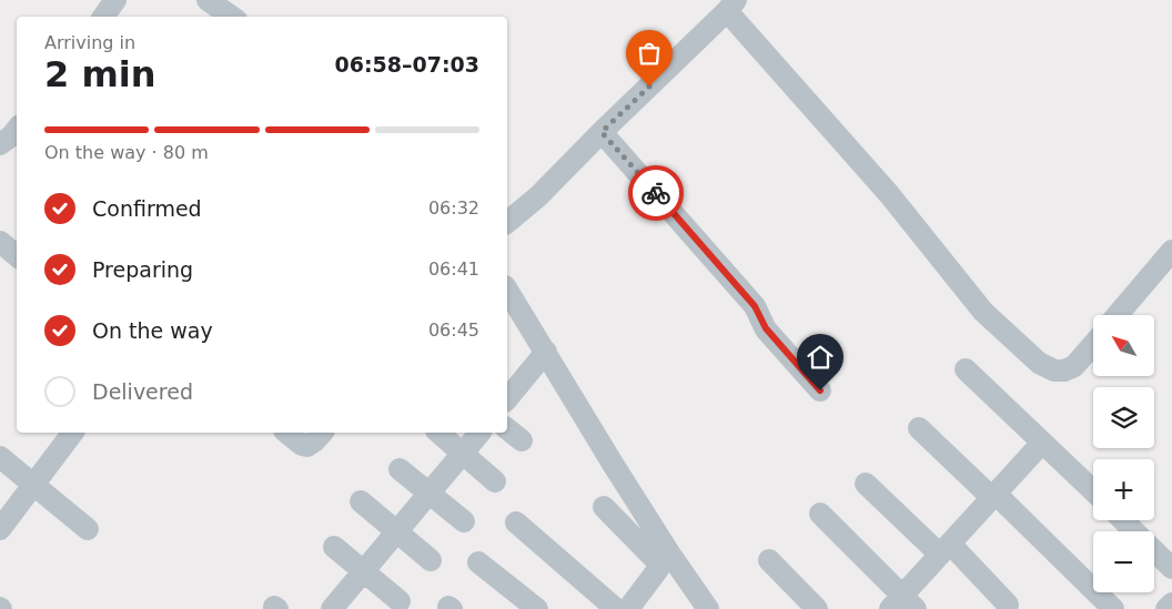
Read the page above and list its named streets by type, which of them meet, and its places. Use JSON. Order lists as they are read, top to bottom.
{
  "north": "top left",
  "page": {
    "heading": ["2 min", "Arriving in", "06:58–07:03"],
    "bar": "On the way · 80 m",
    "list": [
      ["Confirmed", "06:32"],
      ["Preparing", "06:41"],
      ["On the way", "06:45"],
      "Delivered"
    ],
    "map_buttons": ["+", "−"]
  }
}
